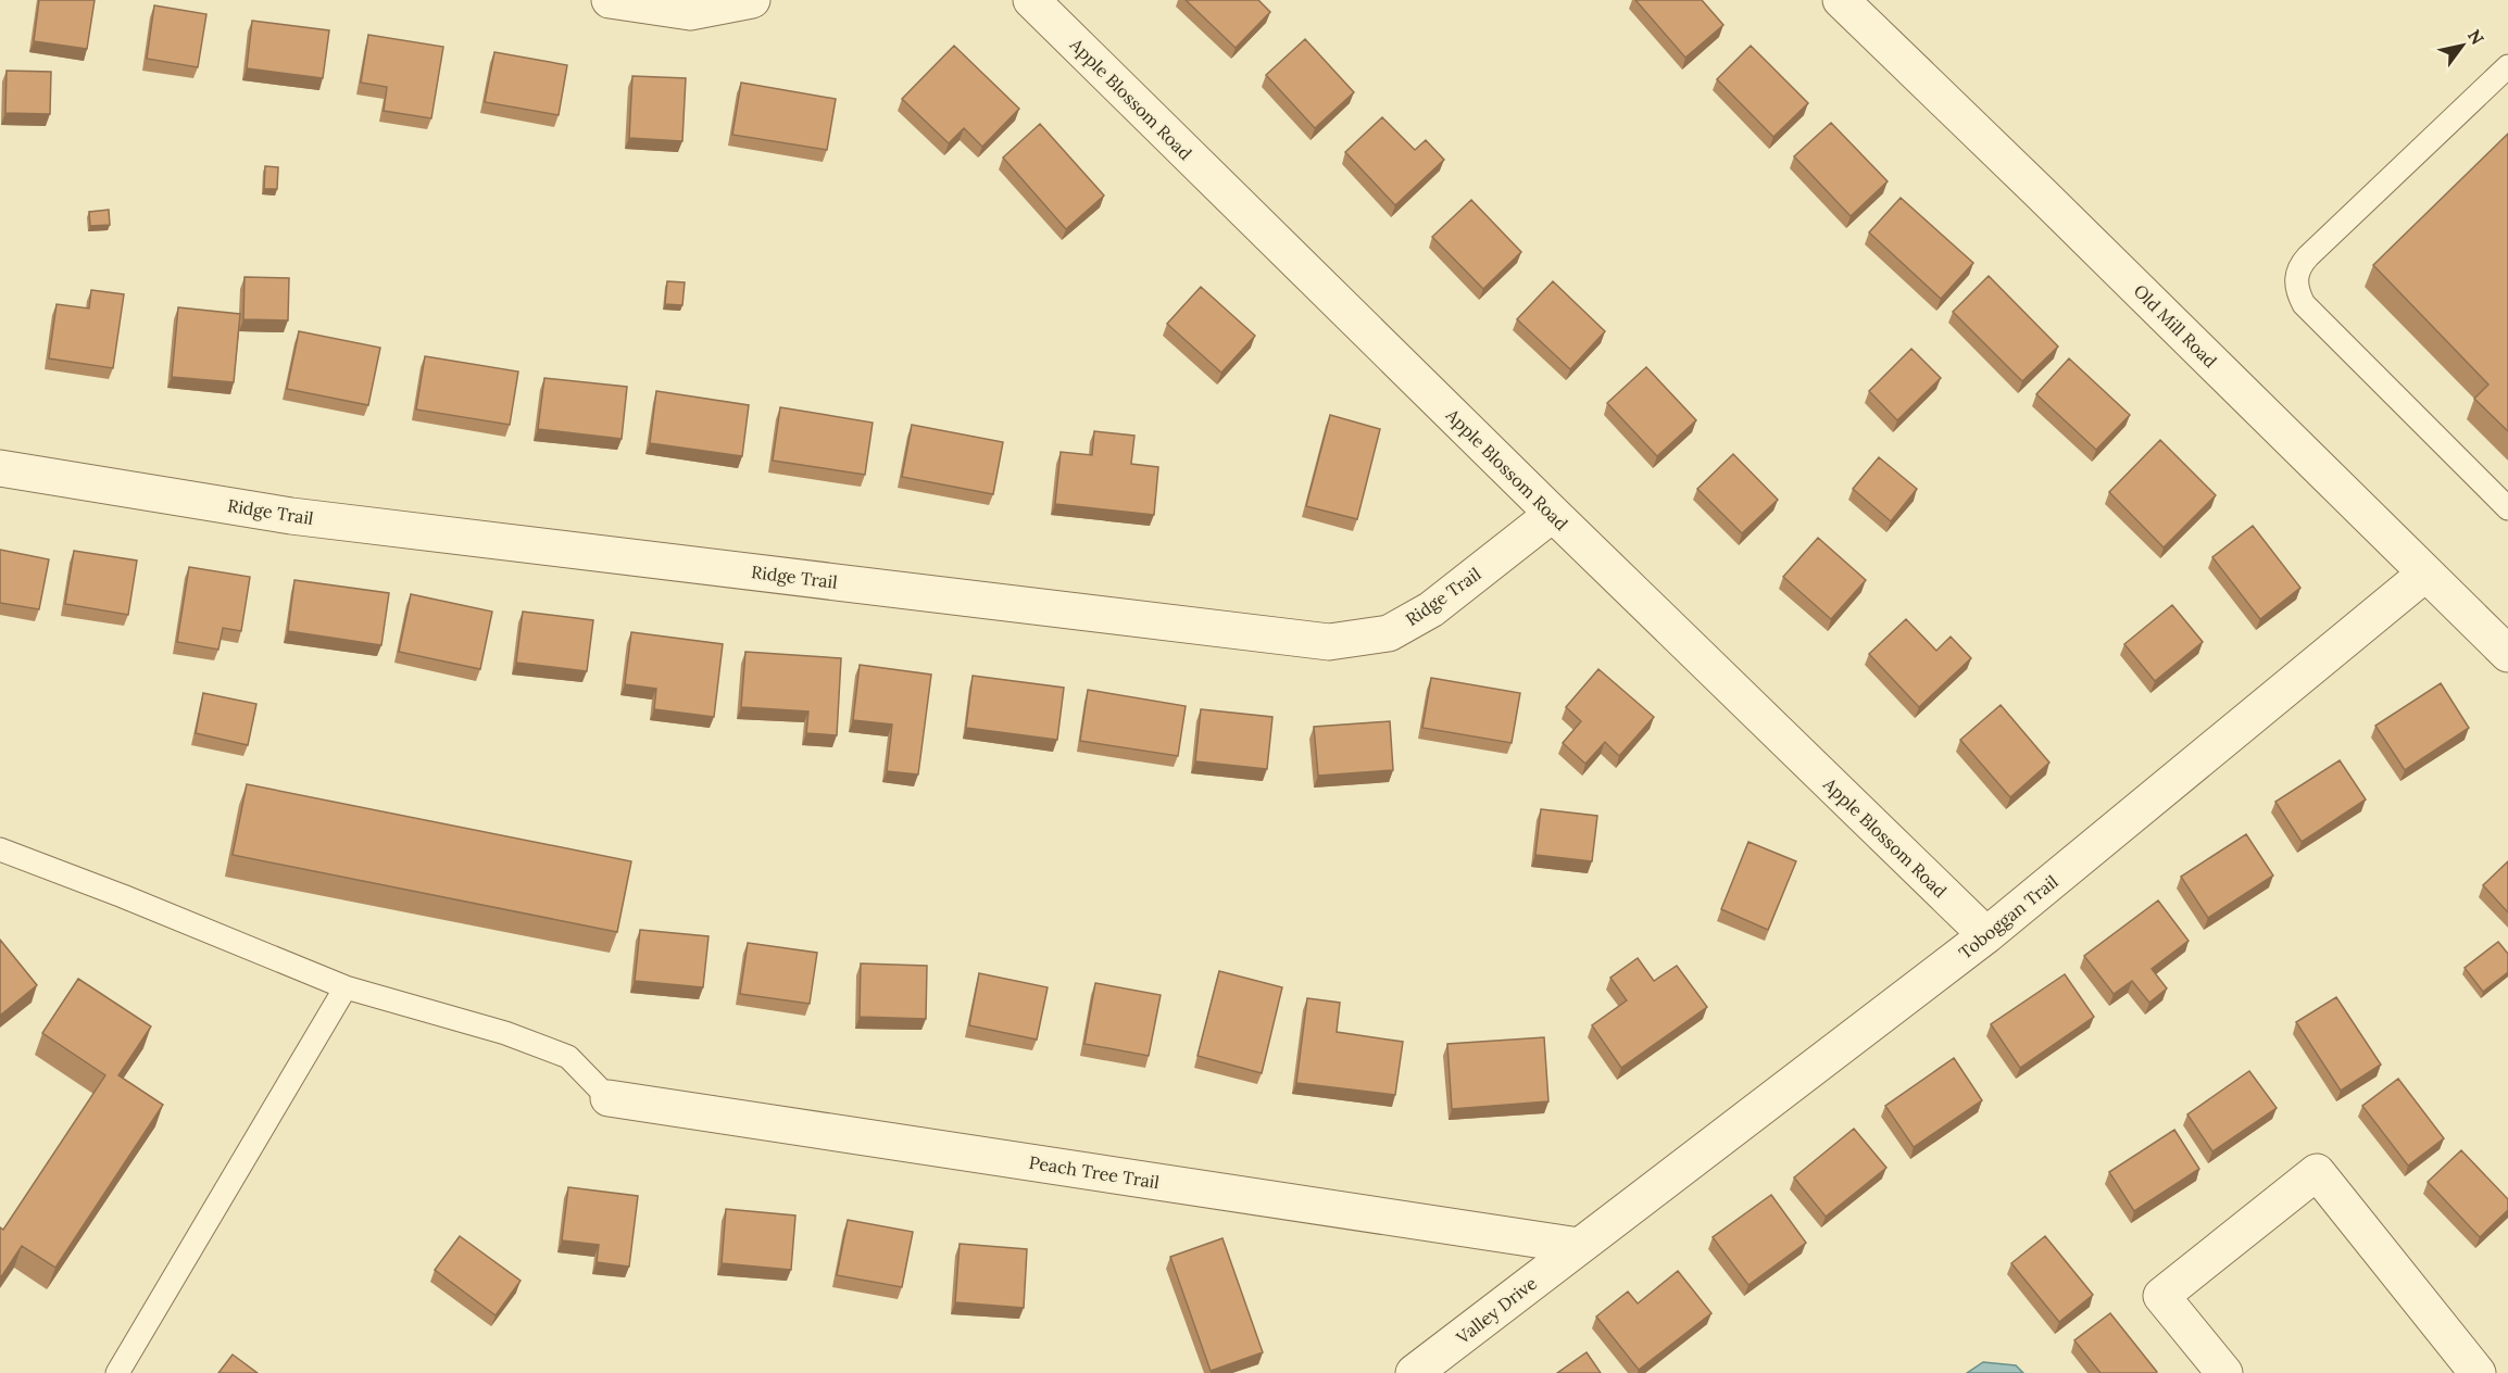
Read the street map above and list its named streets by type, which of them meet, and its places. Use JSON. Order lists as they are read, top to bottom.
{
  "streets": {
    "street": [
      "Apple Blossom Road",
      "Old Mill Road",
      "Ridge Trail",
      "Toboggan Trail",
      "Peach Tree Trail",
      "Valley Drive"
    ]
  },
  "crossings": [
    ["Apple Blossom Road", "Ridge Trail"],
    ["Apple Blossom Road", "Toboggan Trail"],
    ["Old Mill Road", "Toboggan Trail"],
    ["Toboggan Trail", "Peach Tree Trail"],
    ["Toboggan Trail", "Valley Drive"],
    ["Peach Tree Trail", "Valley Drive"]
  ],
  "north": "top right"
}
